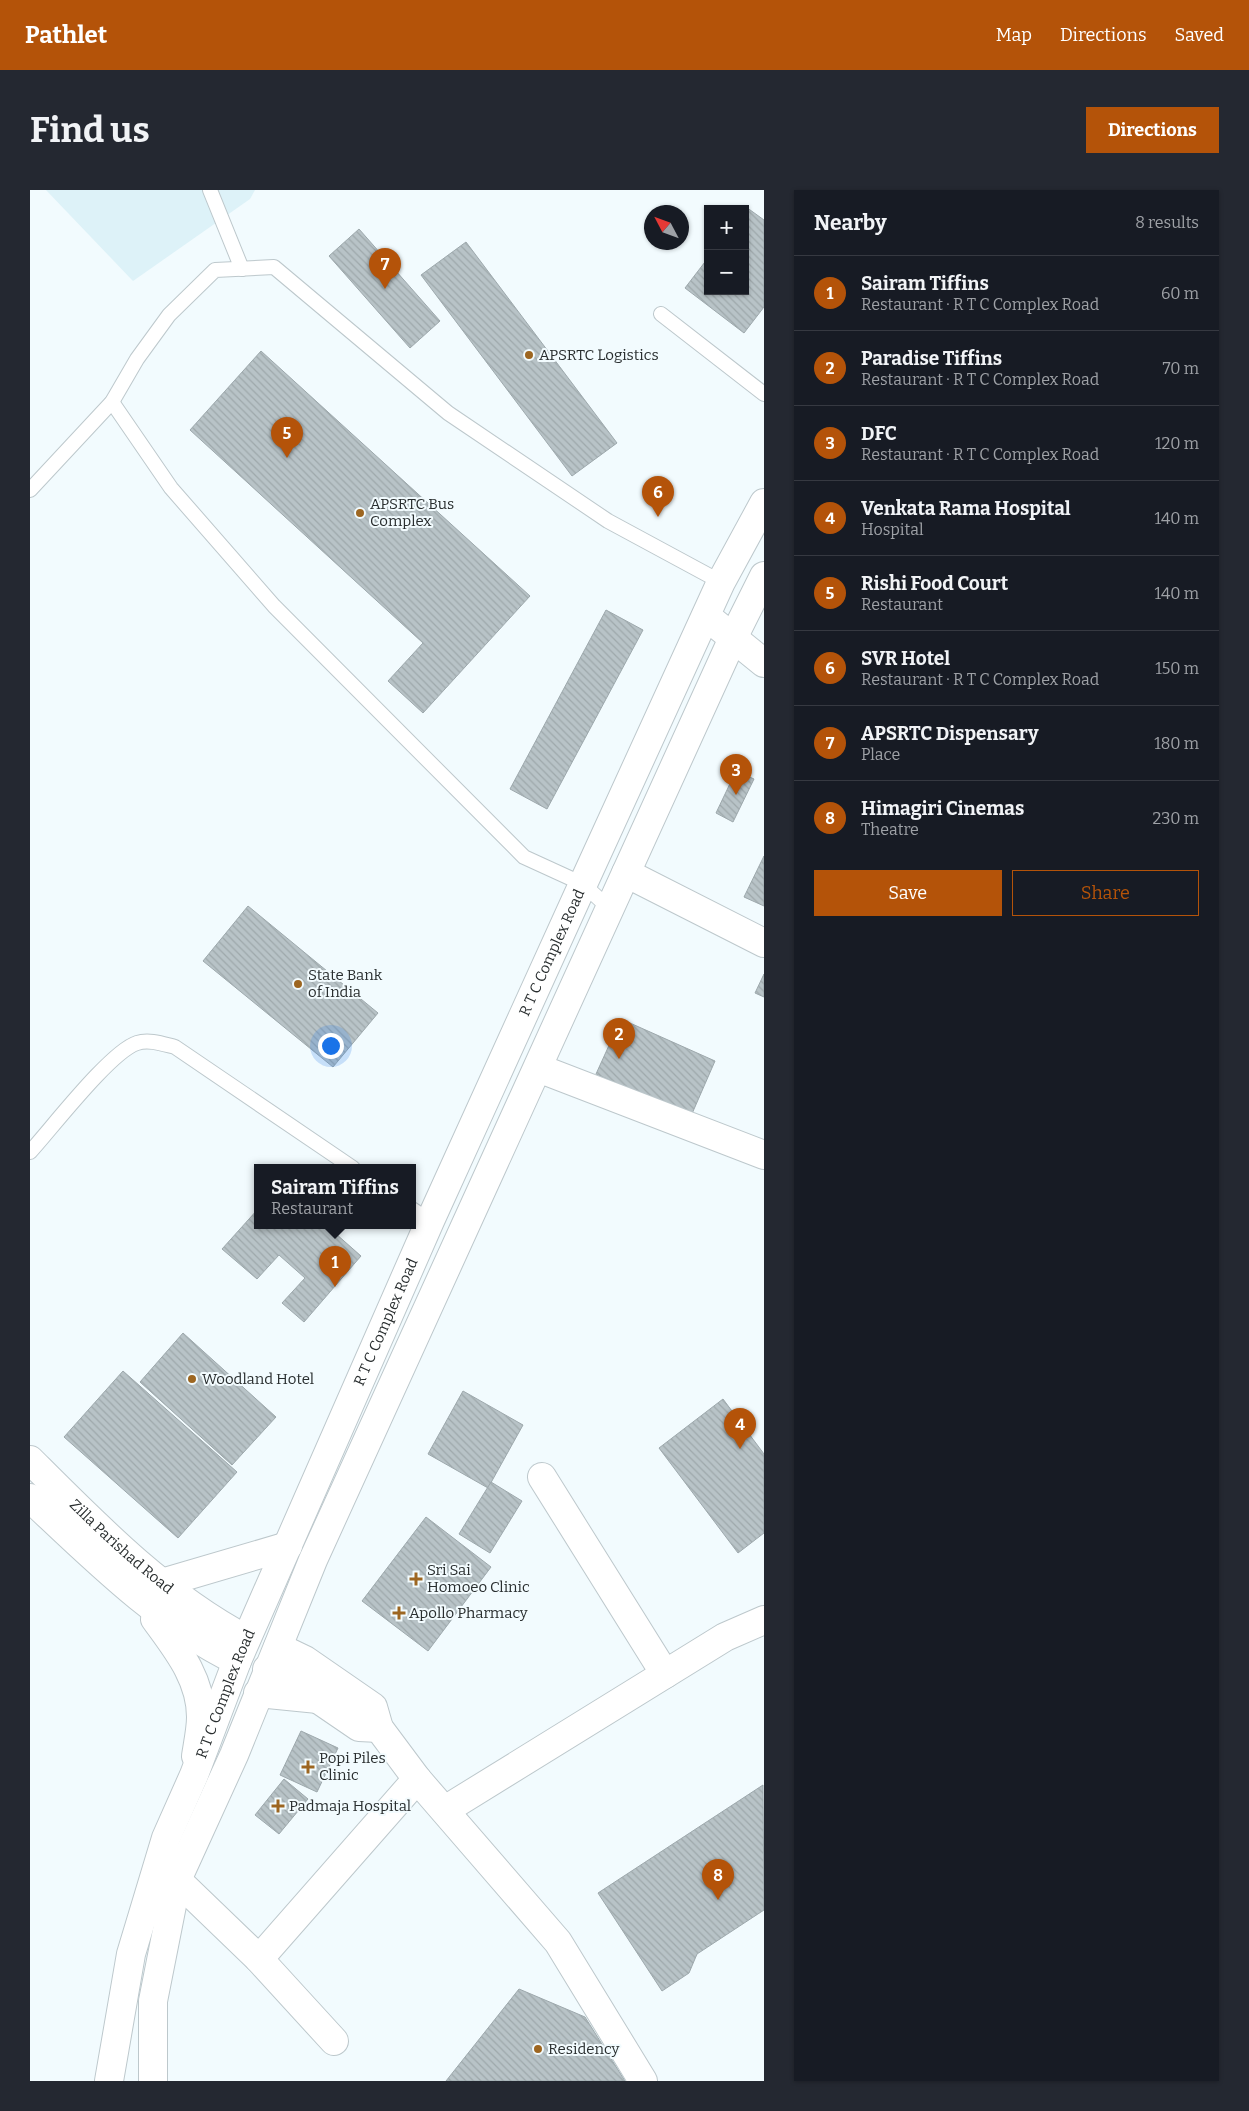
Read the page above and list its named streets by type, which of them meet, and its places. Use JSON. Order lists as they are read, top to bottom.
{
  "streets": {
    "main road": ["R T C Complex Road", "Zilla Parishad Road"]
  },
  "crossings": [
    ["R T C Complex Road", "Zilla Parishad Road"]
  ],
  "places": {
    "other": [
      "APSRTC Logistics",
      "APSRTC Bus Complex",
      "State Bank of India",
      "Woodland Hotel",
      "Residency"
    ],
    "health": [
      "Sri Sai Homoeo Clinic",
      "Apollo Pharmacy",
      "Popi Piles Clinic",
      "Padmaja Hospital"
    ]
  },
  "north": "top left",
  "page": {
    "header": "Pathlet",
    "nav": ["Map", "Directions", "Saved"],
    "buttons": [
      "Directions",
      ["Save", "Share"]
    ],
    "title": "Find us",
    "heading": ["Nearby", "8 results"],
    "map_buttons": ["+", "−"],
    "pins": [
      "7",
      "5",
      "6",
      "3",
      "2",
      "1",
      "4",
      "8"
    ],
    "list": [
      {
        "mark": "1",
        "name": "Sairam Tiffins",
        "note": "Restaurant · R T C Complex Road",
        "value": "60 m"
      },
      {
        "mark": "2",
        "name": "Paradise Tiffins",
        "note": "Restaurant · R T C Complex Road",
        "value": "70 m"
      },
      {
        "mark": "3",
        "name": "DFC",
        "note": "Restaurant · R T C Complex Road",
        "value": "120 m"
      },
      {
        "mark": "4",
        "name": "Venkata Rama Hospital",
        "note": "Hospital",
        "value": "140 m"
      },
      {
        "mark": "5",
        "name": "Rishi Food Court",
        "note": "Restaurant",
        "value": "140 m"
      },
      {
        "mark": "6",
        "name": "SVR Hotel",
        "note": "Restaurant · R T C Complex Road",
        "value": "150 m"
      },
      {
        "mark": "7",
        "name": "APSRTC Dispensary",
        "note": "Place",
        "value": "180 m"
      },
      {
        "mark": "8",
        "name": "Himagiri Cinemas",
        "note": "Theatre",
        "value": "230 m"
      }
    ],
    "popup": ["Sairam Tiffins", "Restaurant"]
  }
}
